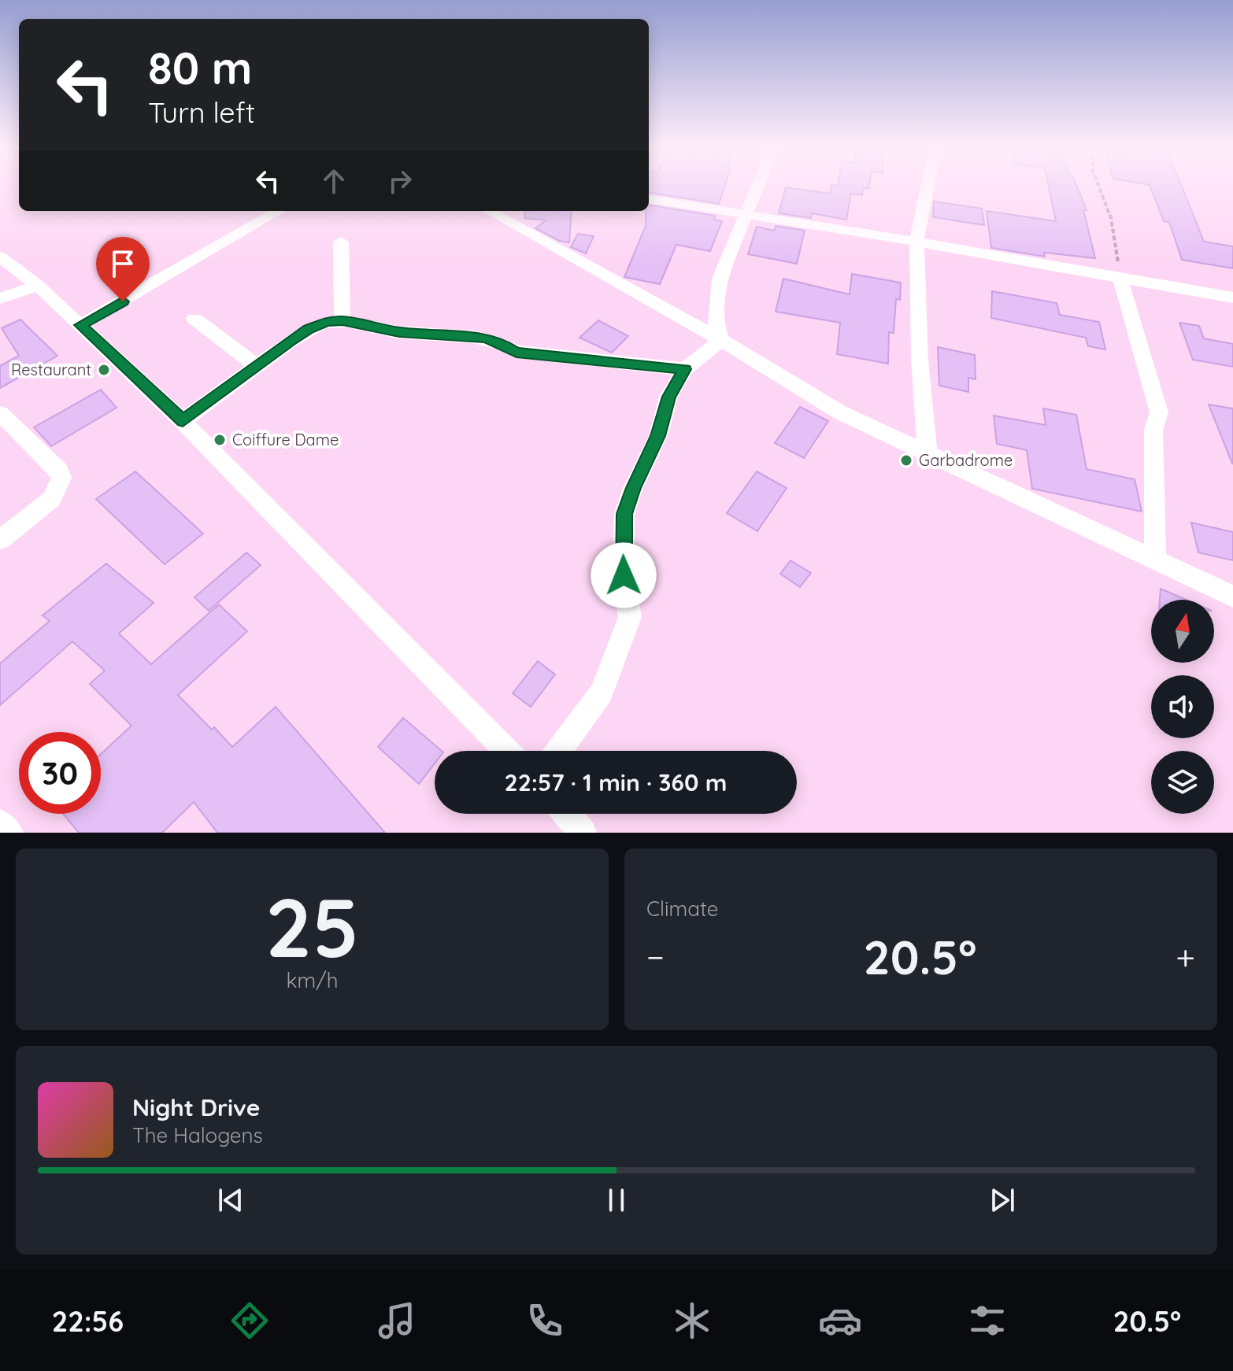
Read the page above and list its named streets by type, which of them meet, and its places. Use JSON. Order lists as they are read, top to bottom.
{
  "places": ["Restaurant", "Coiffure Dame", "Garbadrome"],
  "north": "top",
  "page": {
    "turn": ["80 m", "Turn left"],
    "limit": "30",
    "trip": "22:57 · 1 min · 360 m",
    "tile": [
      ["25", "km/h"],
      "Climate"
    ],
    "heat": ["−", "20.5°", "+"],
    "song": ["Night Drive", "The Halogens"],
    "tabs": ["22:56", "20.5°"]
  }
}
